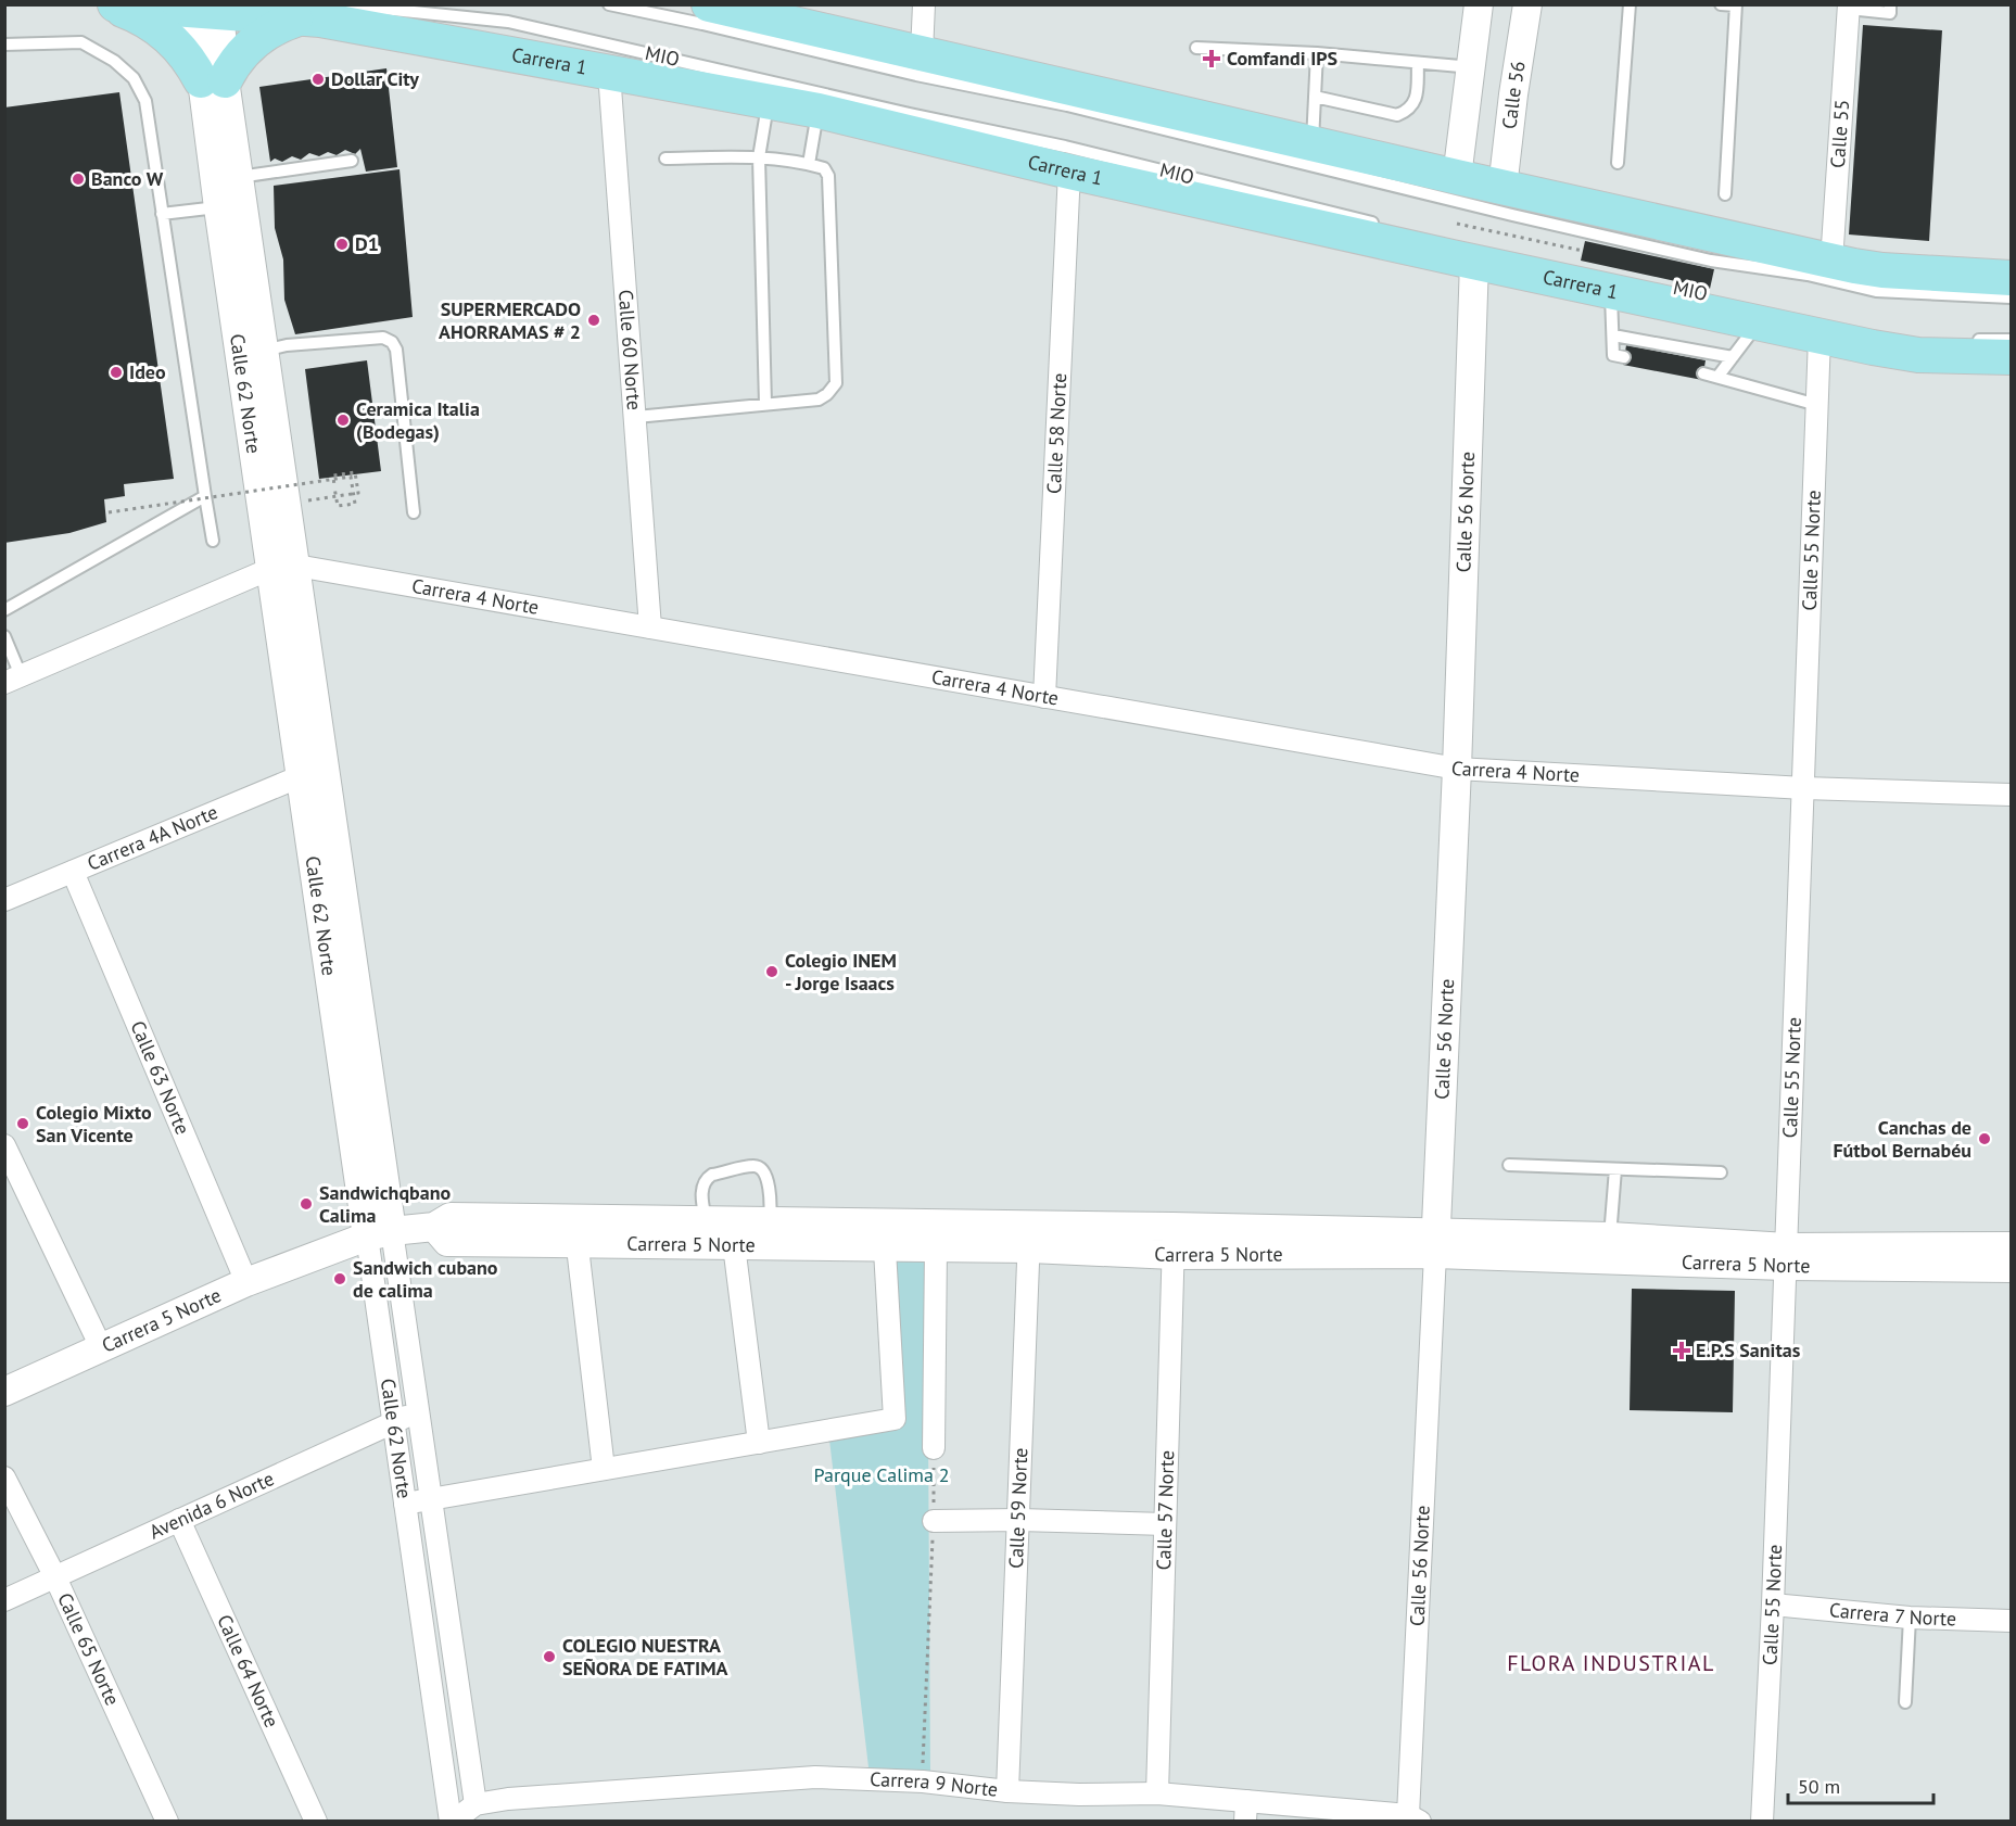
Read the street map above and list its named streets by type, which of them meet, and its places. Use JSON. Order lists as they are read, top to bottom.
{
  "streets": {
    "main road": ["Carrera 1"],
    "street": [
      "Calle 56",
      "Calle 55",
      "Calle 60 Norte",
      "Calle 62 Norte",
      "Calle 58 Norte",
      "Calle 56 Norte",
      "Calle 55 Norte",
      "Carrera 4 Norte",
      "Carrera 4A Norte",
      "Calle 63 Norte",
      "Carrera 5 Norte",
      "Avenida 6 Norte",
      "Calle 59 Norte",
      "Calle 57 Norte",
      "Carrera 7 Norte",
      "Calle 65 Norte",
      "Calle 64 Norte",
      "Carrera 9 Norte"
    ],
    "lane": ["MIO"]
  },
  "crossings": [
    ["Carrera 1", "Calle 60 Norte"],
    ["Carrera 1", "Calle 62 Norte"],
    ["Carrera 1", "Calle 58 Norte"],
    ["Carrera 1", "Calle 56 Norte"],
    ["Carrera 1", "Calle 55 Norte"],
    ["Calle 60 Norte", "Carrera 4 Norte"],
    ["Calle 62 Norte", "Carrera 4 Norte"],
    ["Calle 62 Norte", "Carrera 4A Norte"],
    ["Calle 62 Norte", "Carrera 5 Norte"],
    ["Calle 62 Norte", "Avenida 6 Norte"],
    ["Calle 62 Norte", "Carrera 9 Norte"],
    ["Calle 58 Norte", "Carrera 4 Norte"],
    ["Calle 56 Norte", "Carrera 4 Norte"],
    ["Calle 56 Norte", "Carrera 5 Norte"],
    ["Calle 56 Norte", "Carrera 9 Norte"],
    ["Calle 55 Norte", "Carrera 4 Norte"],
    ["Calle 55 Norte", "Carrera 5 Norte"],
    ["Calle 55 Norte", "Carrera 7 Norte"],
    ["Carrera 4A Norte", "Calle 63 Norte"],
    ["Calle 63 Norte", "Carrera 5 Norte"],
    ["Carrera 5 Norte", "Calle 59 Norte"],
    ["Carrera 5 Norte", "Calle 57 Norte"],
    ["Avenida 6 Norte", "Calle 65 Norte"],
    ["Avenida 6 Norte", "Calle 64 Norte"],
    ["Calle 59 Norte", "Carrera 9 Norte"],
    ["Calle 57 Norte", "Carrera 9 Norte"]
  ],
  "districts": ["FLORA INDUSTRIAL"],
  "parks": ["Parque Calima 2"],
  "places": {
    "health": ["Comfandi IPS", "E.P.S Sanitas"],
    "other": [
      "Dollar City",
      "Banco W",
      "D1",
      "SUPERMERCADO AHORRAMAS # 2",
      "Ideo",
      "Ceramica Italia (Bodegas)",
      "Colegio INEM - Jorge Isaacs",
      "Colegio Mixto San Vicente",
      "Canchas de Fútbol Bernabéu",
      "Sandwichqbano Calima",
      "Sandwich cubano de calima",
      "COLEGIO NUESTRA SEÑORA DE FATIMA"
    ]
  },
  "scale_bar": "50 m"
}
